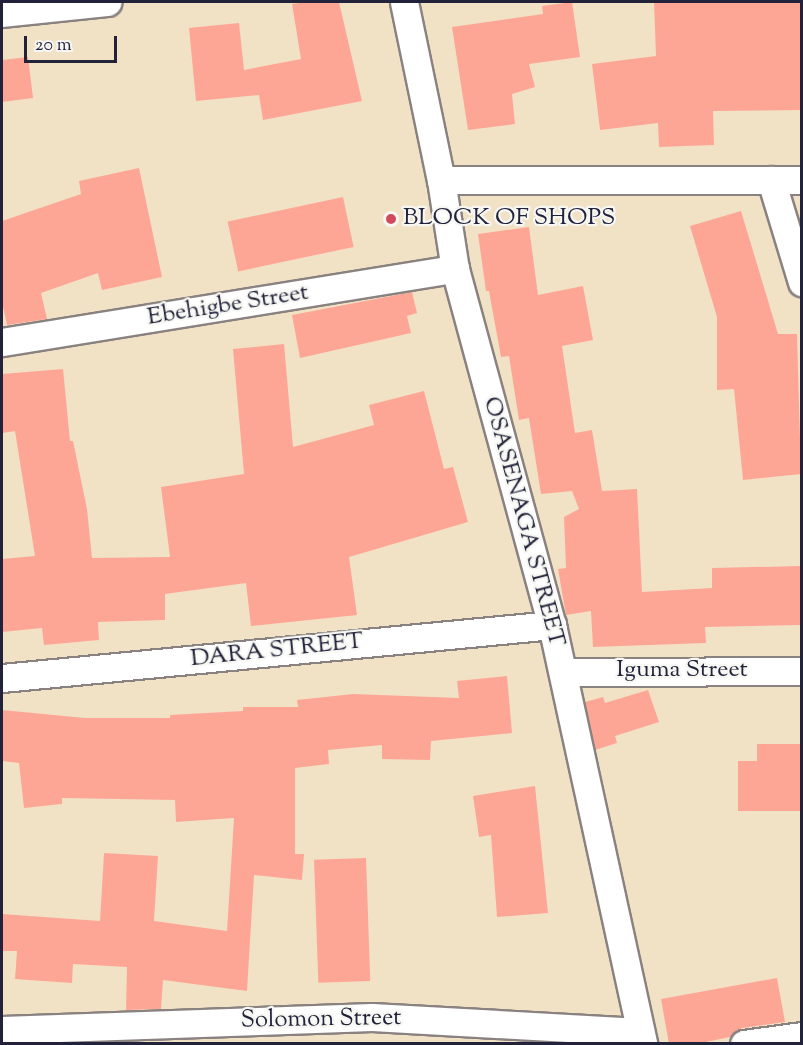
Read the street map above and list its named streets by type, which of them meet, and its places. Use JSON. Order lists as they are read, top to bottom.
{
  "streets": {
    "street": [
      "Ebehigbe Street",
      "OSASENAGA STREET",
      "DARA STREET",
      "Iguma Street",
      "Solomon Street"
    ]
  },
  "crossings": [
    ["Ebehigbe Street", "OSASENAGA STREET"],
    ["OSASENAGA STREET", "DARA STREET"],
    ["OSASENAGA STREET", "Iguma Street"],
    ["OSASENAGA STREET", "Solomon Street"]
  ],
  "places": ["BLOCK OF SHOPS"],
  "scale_bar": "20 m"
}
